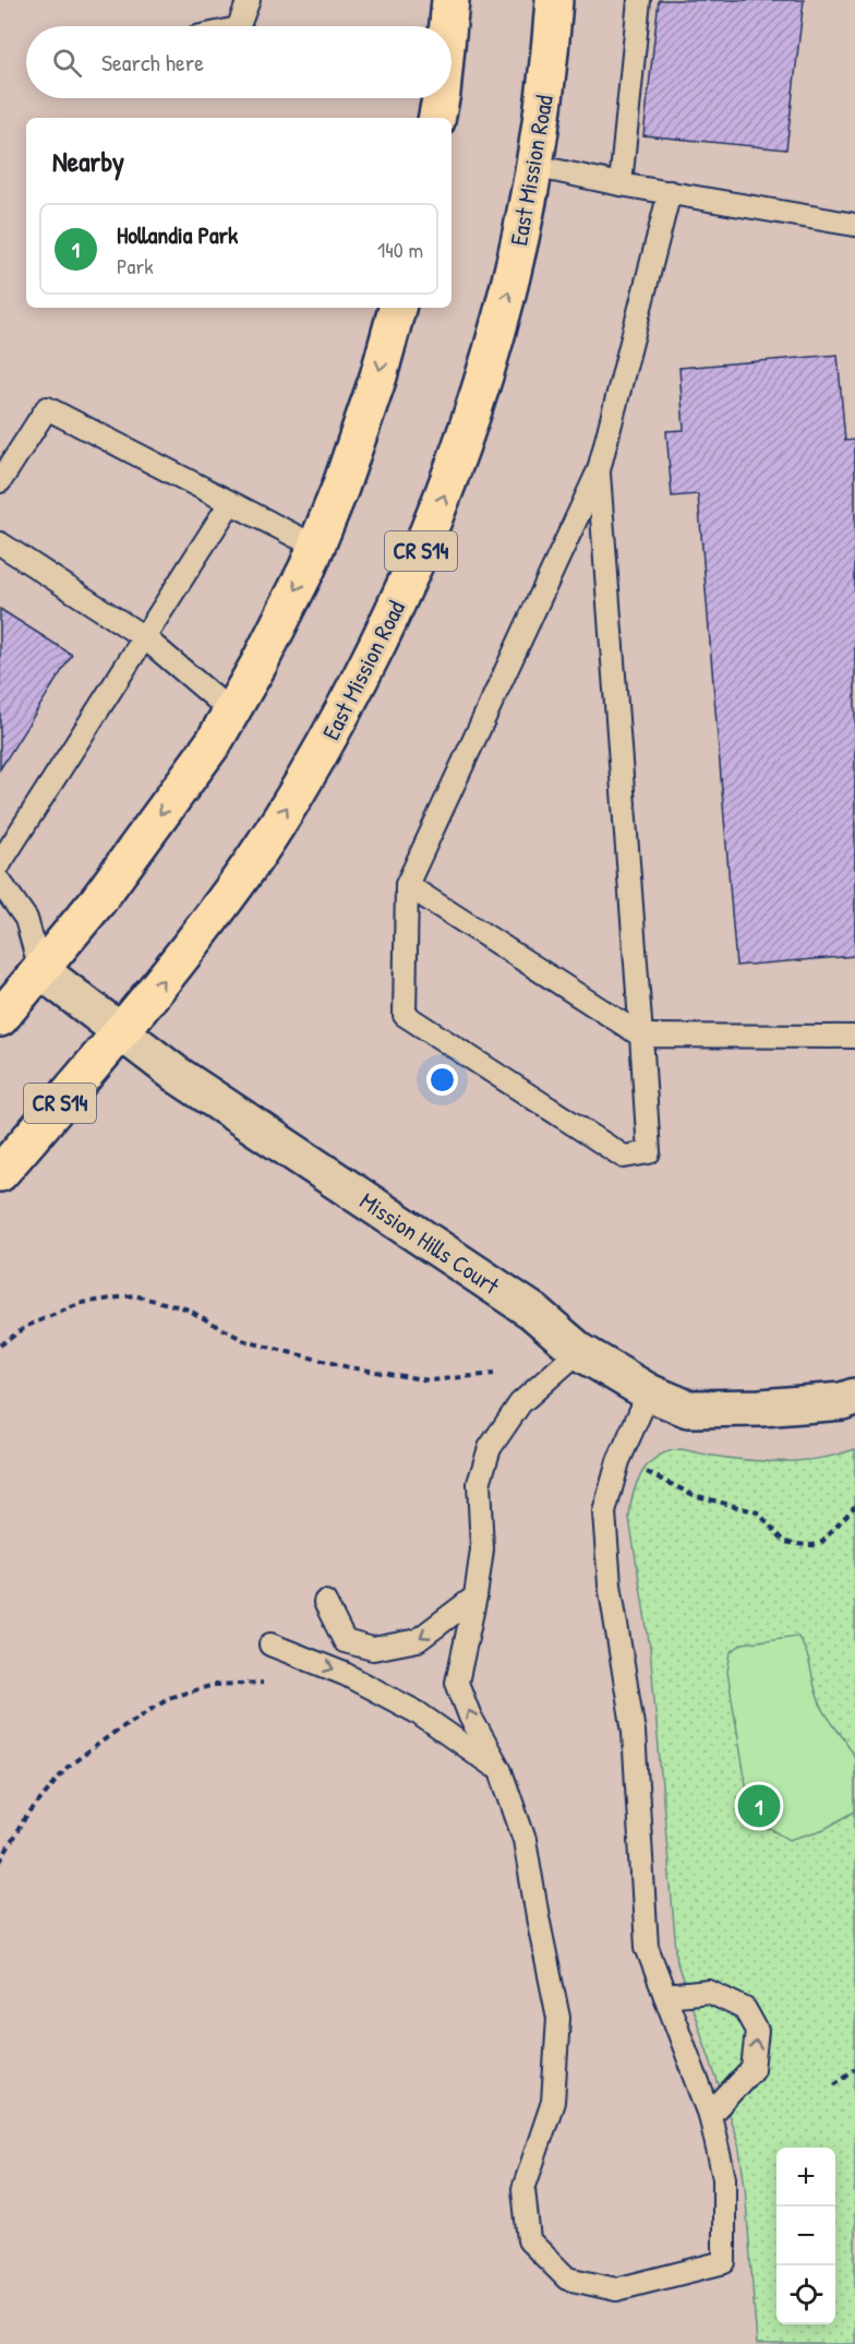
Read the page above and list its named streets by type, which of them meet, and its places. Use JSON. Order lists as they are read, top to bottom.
{
  "streets": {
    "main road": ["East Mission Road", "CR S14"],
    "street": ["Mission Hills Court"]
  },
  "crossings": [
    ["East Mission Road", "Mission Hills Court"]
  ],
  "page": {
    "search": "Search here",
    "heading": "Nearby",
    "list": [
      {
        "mark": "1",
        "name": "Hollandia Park",
        "note": "Park",
        "value": "140 m"
      }
    ],
    "pins": "1",
    "map_buttons": ["+", "−"]
  }
}
